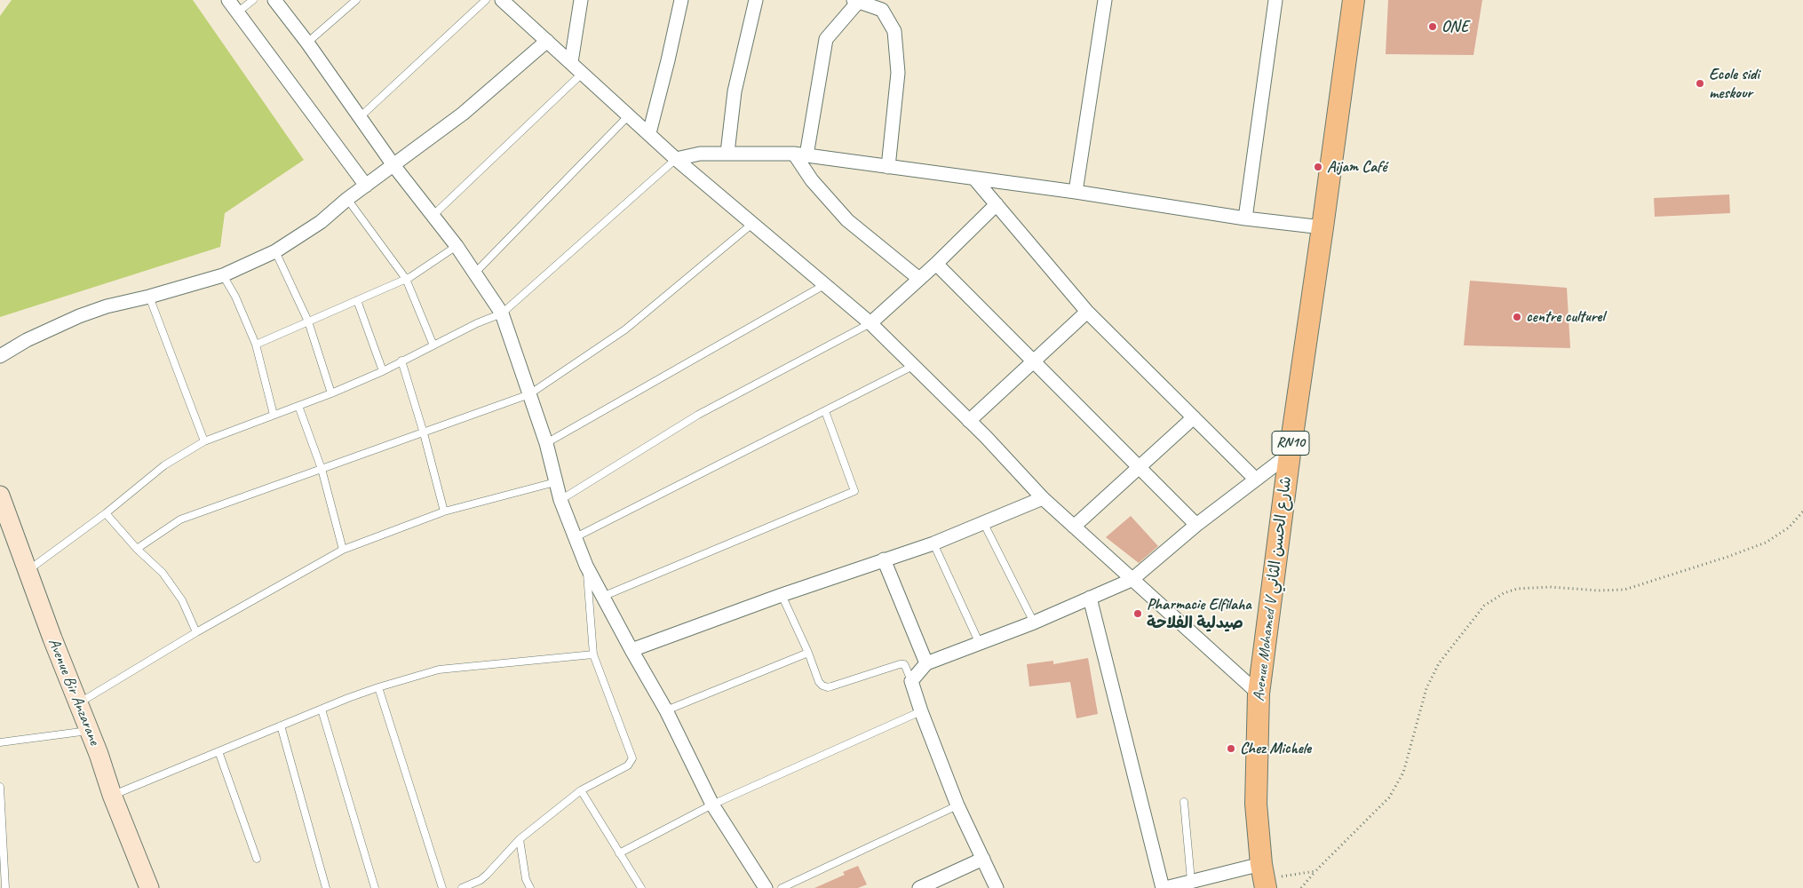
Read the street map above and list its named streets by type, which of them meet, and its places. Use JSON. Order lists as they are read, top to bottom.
{
  "streets": {
    "main road": ["RN10", "Avenue Mohamed V شارع الحسن الثاني"],
    "street": ["Avenue Bir Anzarane"]
  },
  "places": [
    "ONE",
    "Ecole sidi meskour",
    "Aijam Café",
    "centre culturel",
    "Pharmacie Elfilaha صيدلية الفلاحة",
    "Chez Michele"
  ]
}
